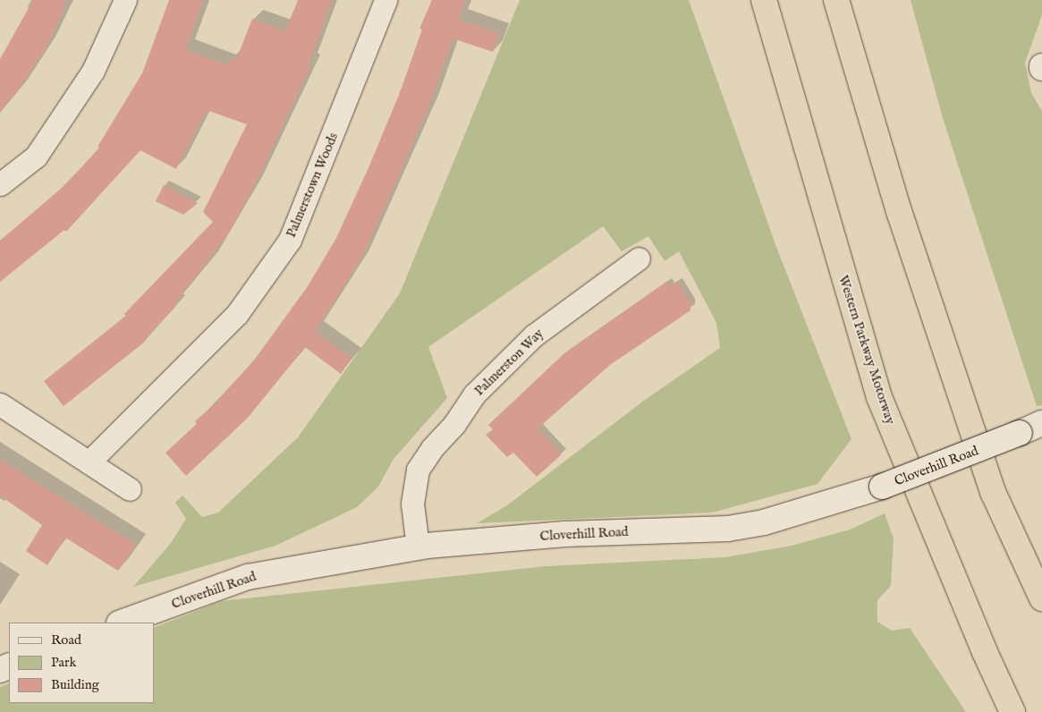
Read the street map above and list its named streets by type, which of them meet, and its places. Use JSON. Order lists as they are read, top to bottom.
{
  "streets": {
    "highway": ["Western Parkway Motorway"],
    "street": ["Palmerstown Woods", "Palmerston Way", "Cloverhill Road"]
  },
  "crossings": [
    ["Palmerston Way", "Cloverhill Road"]
  ],
  "legend": ["Road", "Park", "Building"]
}
